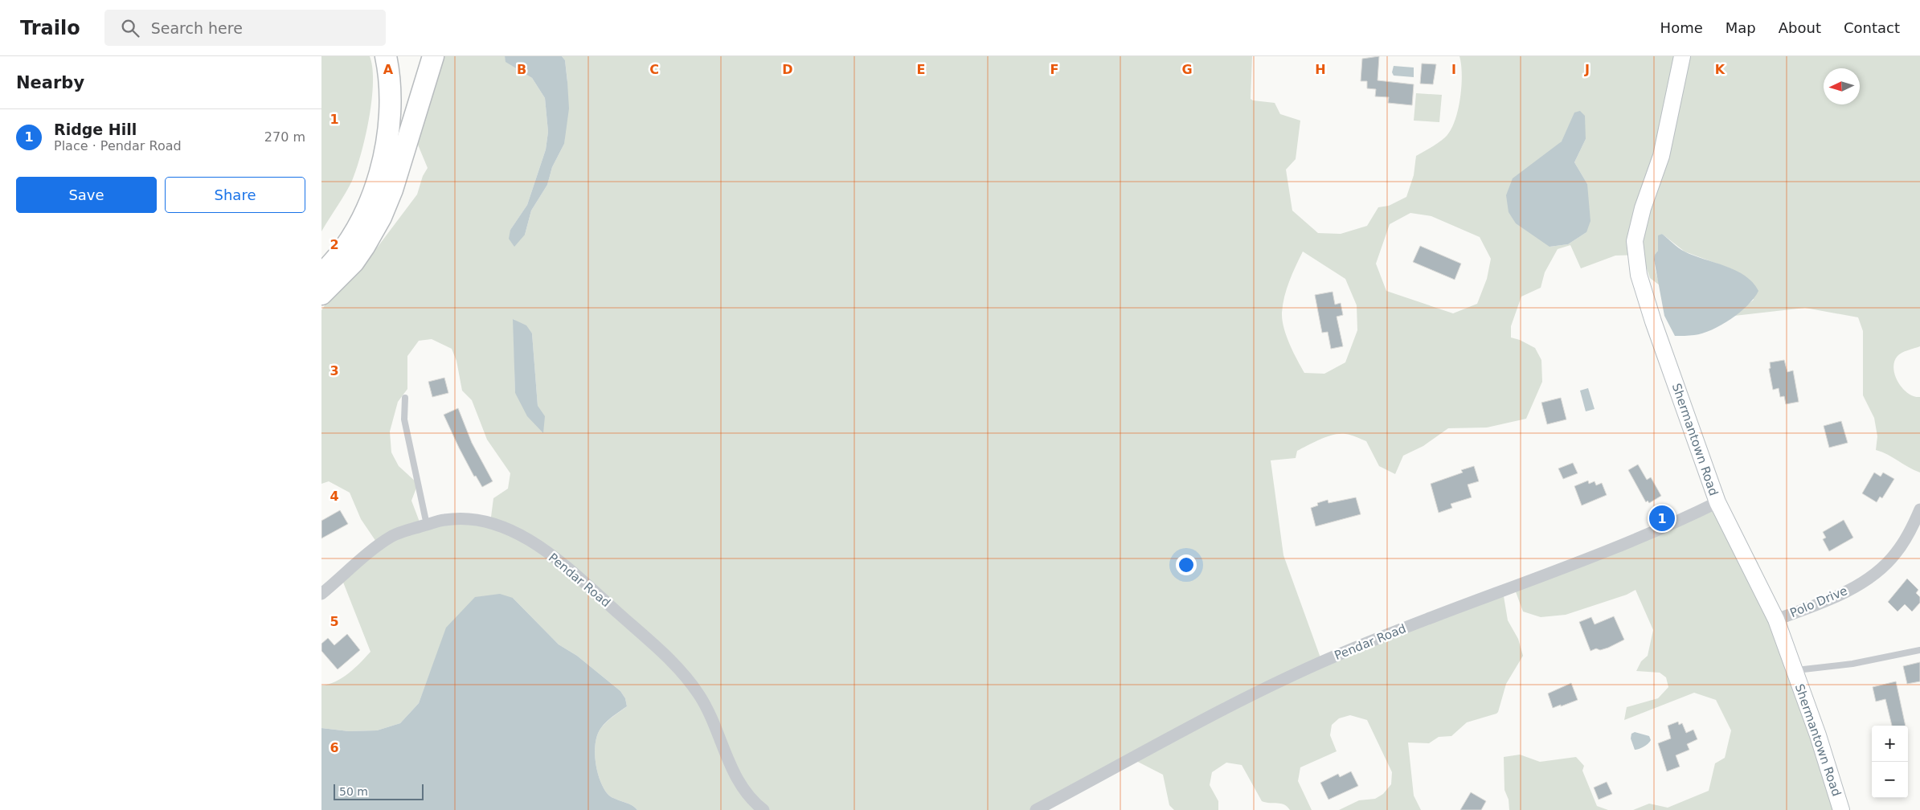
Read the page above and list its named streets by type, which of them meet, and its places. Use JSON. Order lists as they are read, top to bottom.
{
  "streets": {
    "street": ["Shermantown Road", "Pendar Road", "Polo Drive"]
  },
  "crossings": [
    ["Shermantown Road", "Pendar Road"],
    ["Shermantown Road", "Polo Drive"]
  ],
  "scale_bar": "50 m",
  "north": "left",
  "page": {
    "header": "Trailo",
    "search": "Search here",
    "nav": [
      "Home",
      "Map",
      "About",
      "Contact"
    ],
    "heading": "Nearby",
    "list": [
      {
        "mark": "1",
        "name": "Ridge Hill",
        "note": "Place · Pendar Road",
        "value": "270 m"
      }
    ],
    "buttons": ["Save", "Share"],
    "pins": "1",
    "map_buttons": ["+", "−"],
    "scale": "50 m"
  },
  "grid": {
    "columns": [
      "A",
      "B",
      "C",
      "D",
      "E",
      "F",
      "G",
      "H",
      "I",
      "J",
      "K"
    ],
    "rows": [
      "1",
      "2",
      "3",
      "4",
      "5",
      "6"
    ]
  }
}
